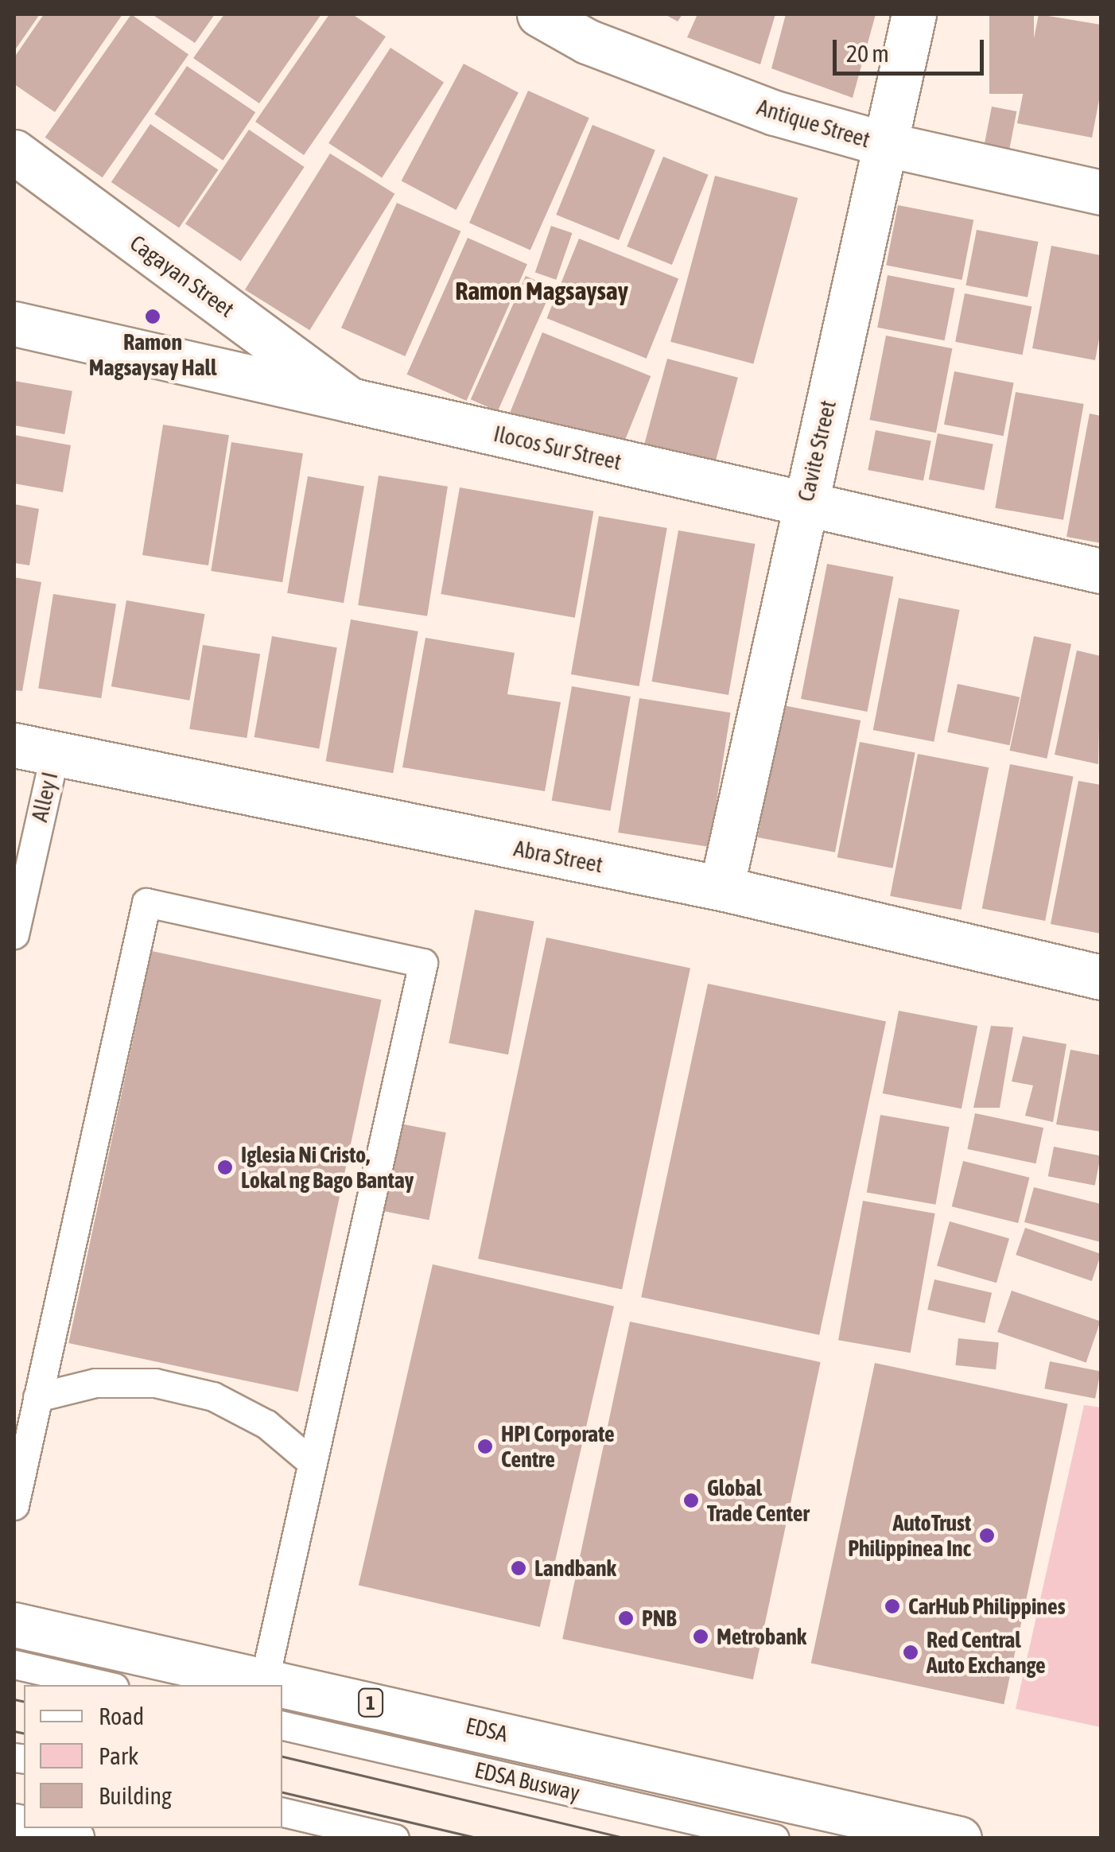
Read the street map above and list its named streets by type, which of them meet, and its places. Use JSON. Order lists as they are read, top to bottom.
{
  "streets": {
    "main road": [
      "Antique Street",
      "Cagayan Street",
      "Ilocos Sur Street",
      "Cavite Street",
      "Abra Street",
      "1",
      "EDSA"
    ],
    "lane": ["Alley I", "EDSA Busway"]
  },
  "crossings": [
    ["Antique Street", "Cavite Street"],
    ["Cagayan Street", "Ilocos Sur Street"],
    ["Ilocos Sur Street", "Cavite Street"],
    ["Cavite Street", "Abra Street"],
    ["Alley I", "Abra Street"]
  ],
  "districts": ["Ramon Magsaysay"],
  "places": [
    "Ramon Magsaysay Hall",
    "Iglesia Ni Cristo, Lokal ng Bago Bantay",
    "HPI Corporate Centre",
    "Global Trade Center",
    "AutoTrust Philippinea Inc",
    "Landbank",
    "CarHub Philippines",
    "PNB",
    "Metrobank",
    "Red Central Auto Exchange"
  ],
  "legend": ["Road", "Park", "Building"],
  "scale_bar": "20 m"
}
